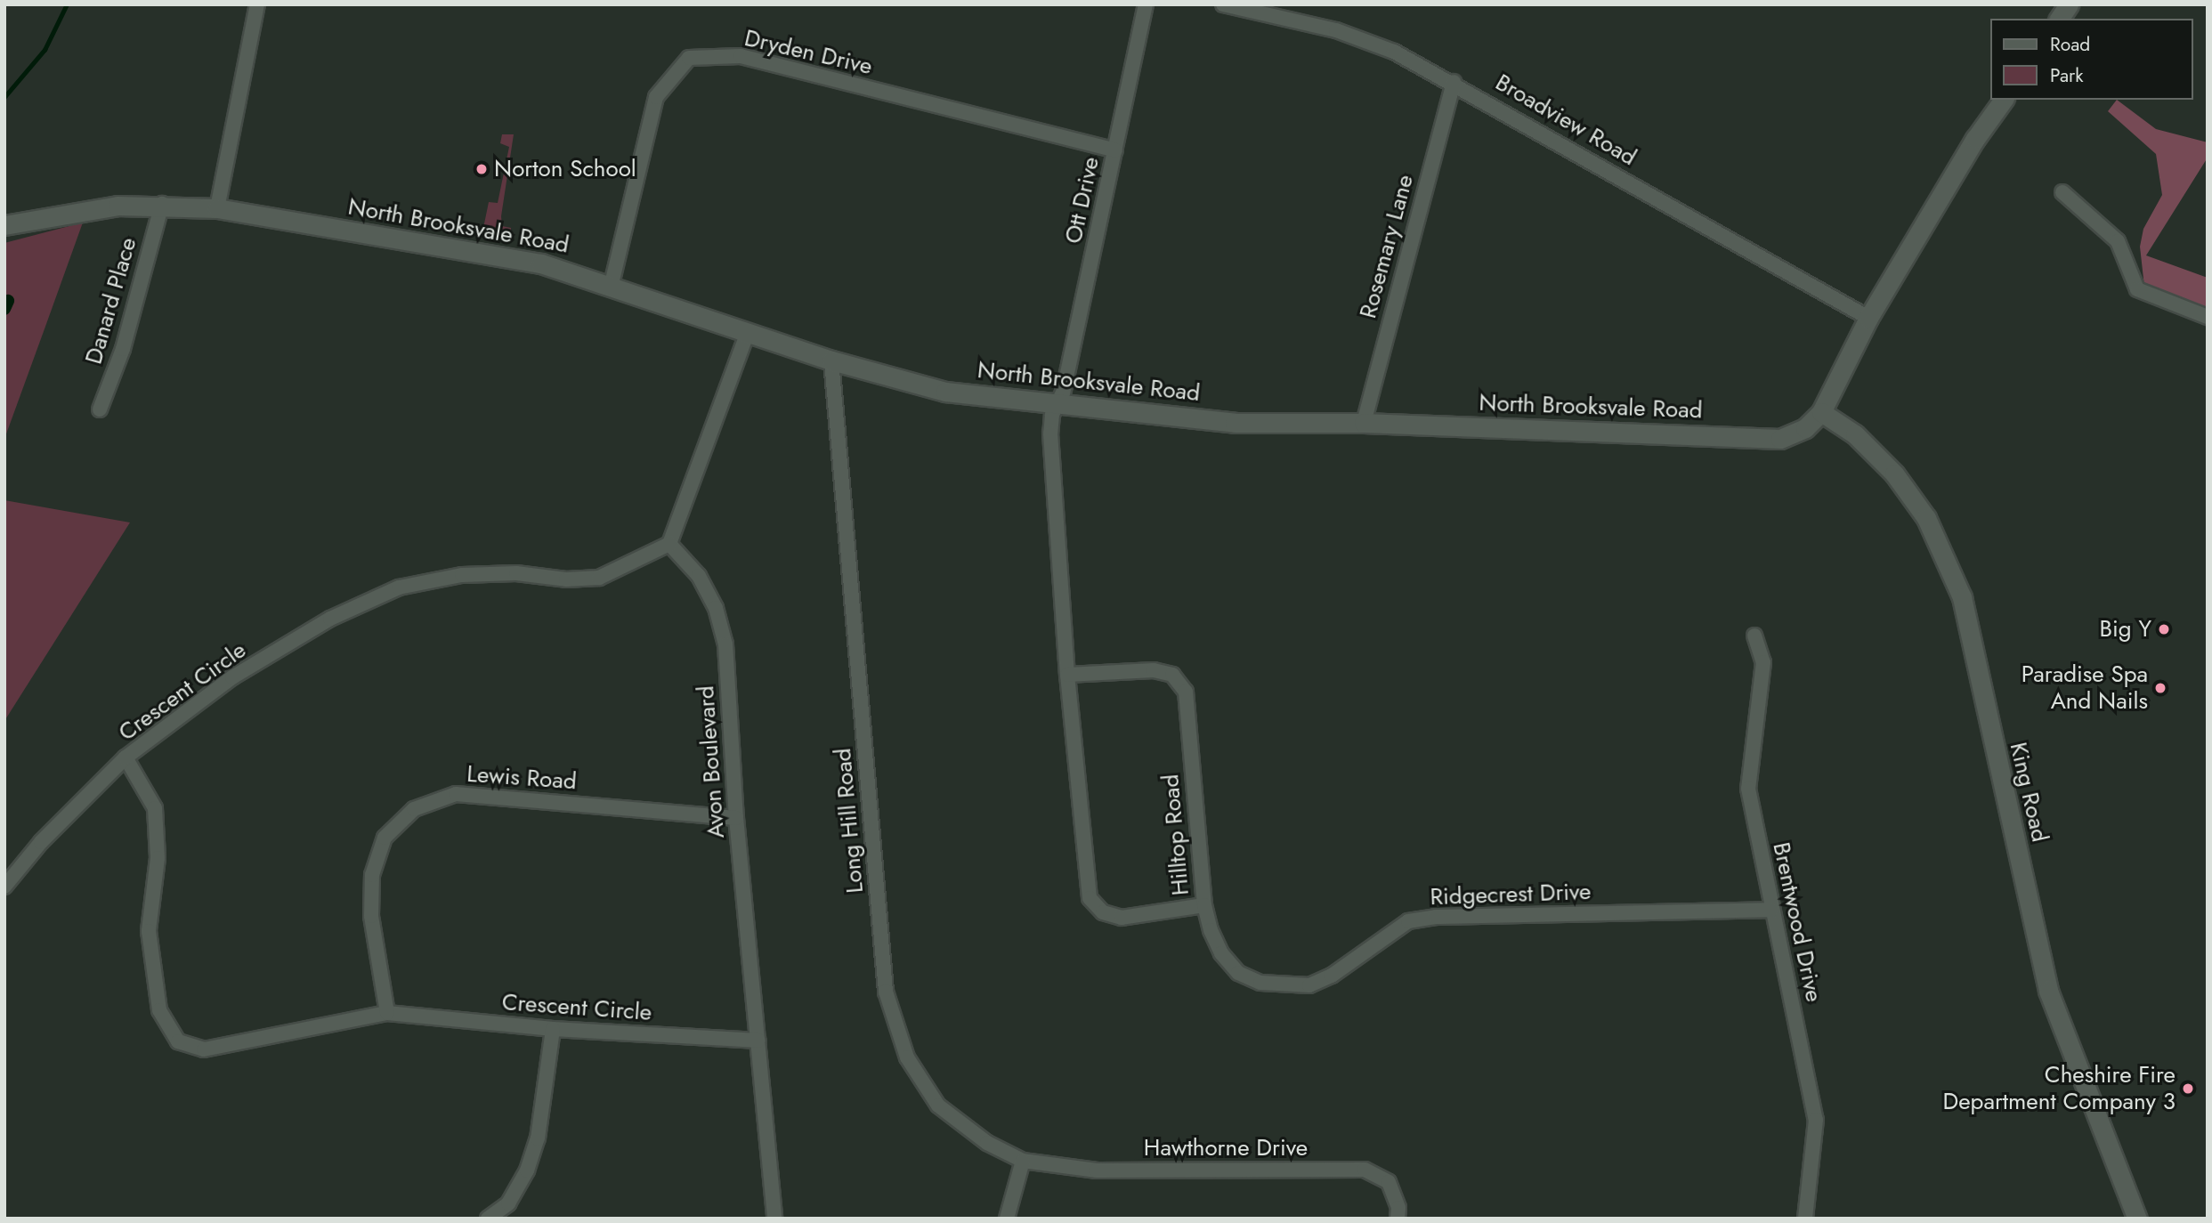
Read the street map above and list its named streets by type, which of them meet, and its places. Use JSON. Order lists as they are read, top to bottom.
{
  "streets": {
    "main road": ["North Brooksvale Road", "King Road"],
    "street": [
      "Dryden Drive",
      "Broadview Road",
      "Ott Drive",
      "Rosemary Lane",
      "Danard Place",
      "Crescent Circle",
      "Avon Boulevard",
      "Lewis Road",
      "Long Hill Road",
      "Hilltop Road",
      "Ridgecrest Drive",
      "Brentwood Drive",
      "Hawthorne Drive"
    ]
  },
  "crossings": [
    ["Dryden Drive", "Ott Drive"],
    ["Dryden Drive", "North Brooksvale Road"],
    ["Broadview Road", "North Brooksvale Road"],
    ["Broadview Road", "Rosemary Lane"],
    ["Ott Drive", "North Brooksvale Road"],
    ["Ott Drive", "Hilltop Road"],
    ["North Brooksvale Road", "Rosemary Lane"],
    ["North Brooksvale Road", "Danard Place"],
    ["North Brooksvale Road", "King Road"],
    ["North Brooksvale Road", "Long Hill Road"],
    ["North Brooksvale Road", "Hilltop Road"],
    ["Crescent Circle", "Avon Boulevard"],
    ["Crescent Circle", "Lewis Road"],
    ["Avon Boulevard", "Lewis Road"],
    ["Long Hill Road", "Hawthorne Drive"],
    ["Hilltop Road", "Ridgecrest Drive"],
    ["Ridgecrest Drive", "Brentwood Drive"]
  ],
  "places": [
    "Norton School",
    "Big Y",
    "Paradise Spa And Nails",
    "Cheshire Fire Department Company 3"
  ],
  "legend": ["Road", "Park"]
}
